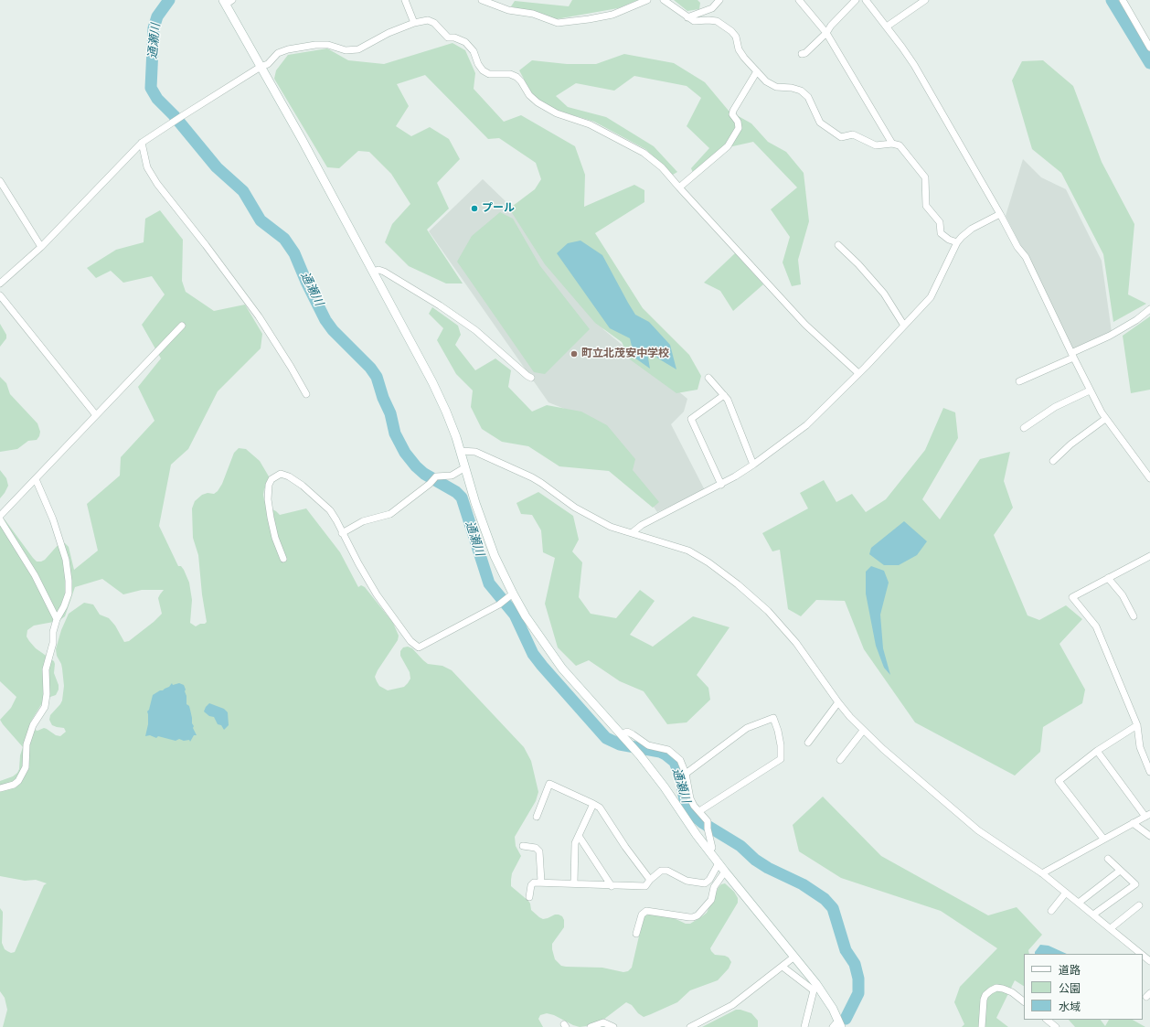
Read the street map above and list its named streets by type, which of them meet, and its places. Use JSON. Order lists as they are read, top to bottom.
{
  "water": ["通瀬川"],
  "places": ["プール", "町立北茂安中学校"],
  "legend": ["道路", "公園", "水域"]
}
